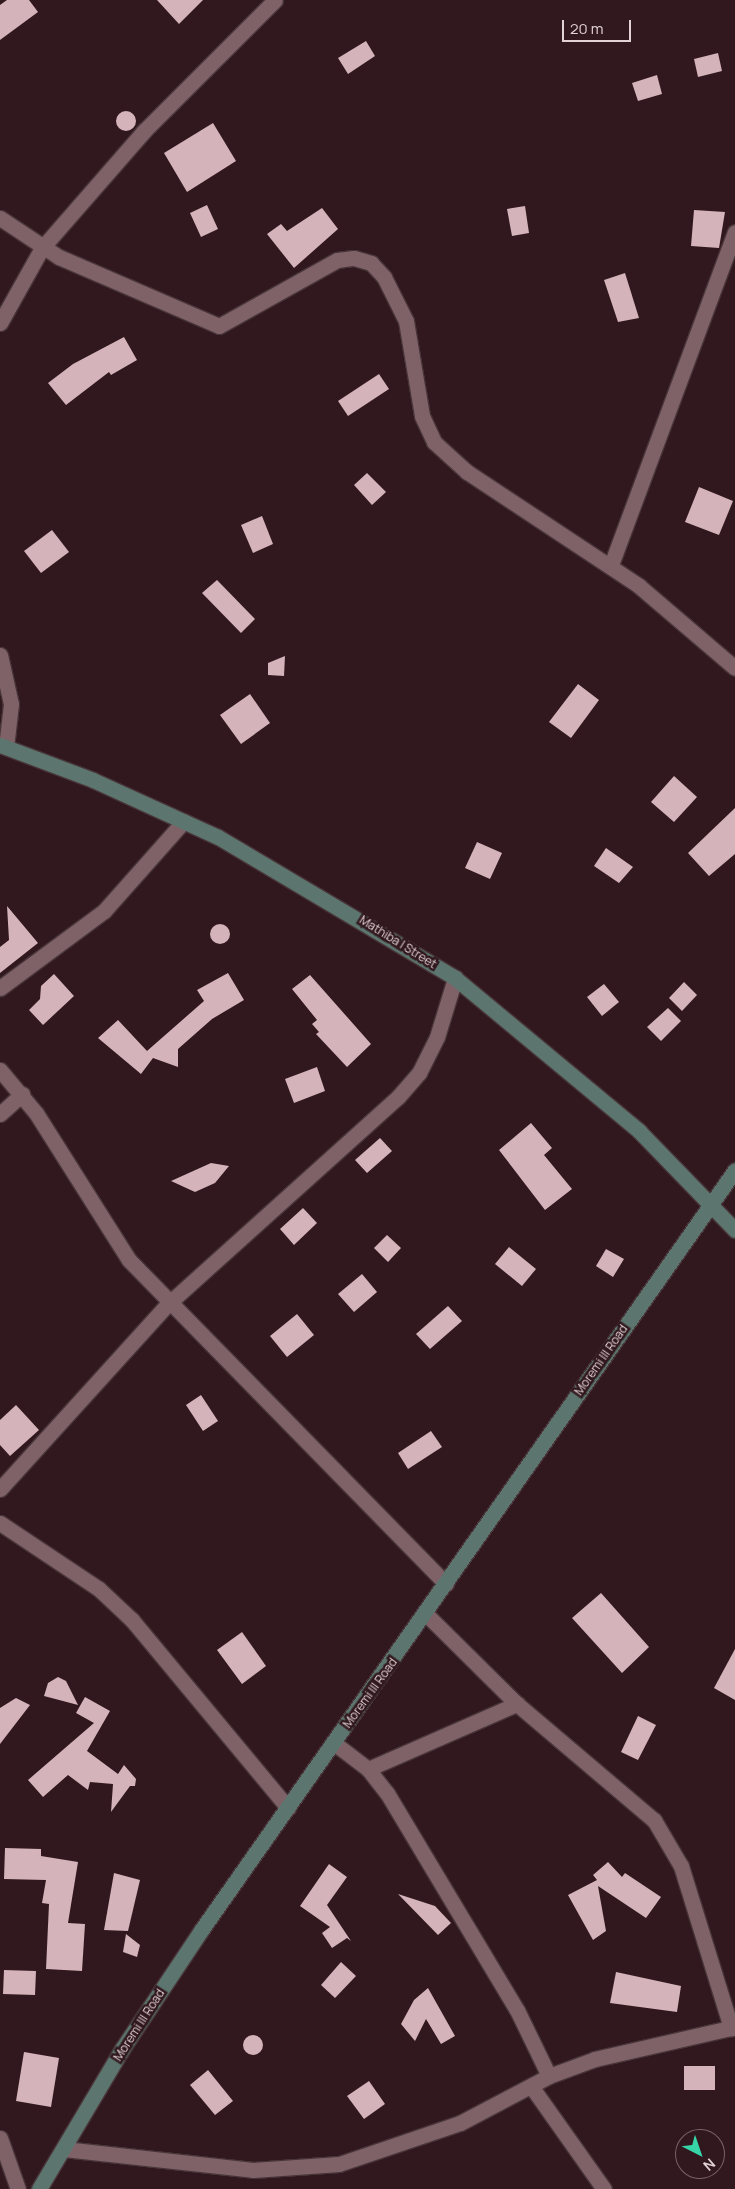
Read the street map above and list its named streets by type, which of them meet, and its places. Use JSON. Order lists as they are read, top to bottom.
{
  "streets": {
    "street": ["Mathiba I Street", "Moremi III Road"]
  },
  "crossings": [
    ["Mathiba I Street", "Moremi III Road"]
  ],
  "scale_bar": "20 m",
  "north": "bottom right"
}
